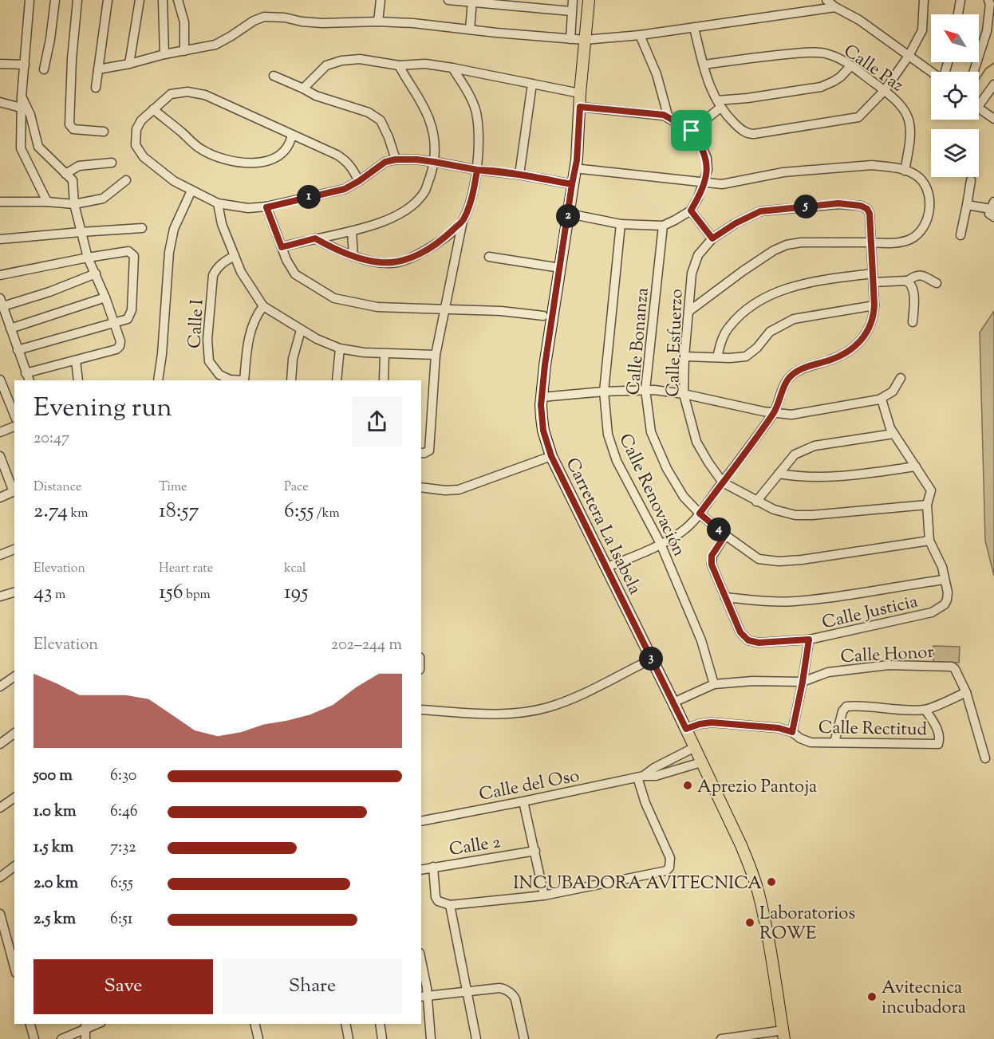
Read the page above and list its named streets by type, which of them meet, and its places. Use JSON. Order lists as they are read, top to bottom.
{
  "streets": {
    "main road": ["Carretera La Isabela"],
    "street": [
      "Calle Paz",
      "Calle I",
      "Calle Bonanza",
      "Calle Esfuerzo",
      "Calle Renovación",
      "Calle Justicia",
      "Calle Honor",
      "Calle Rectitud",
      "Calle del Oso",
      "Calle 2"
    ]
  },
  "crossings": [
    ["Calle Bonanza", "Calle Justicia"],
    ["Calle Renovación", "Calle Honor"],
    ["Carretera La Isabela", "Calle Honor"],
    ["Carretera La Isabela", "Calle Rectitud"],
    ["Carretera La Isabela", "Calle del Oso"]
  ],
  "places": [
    "Aprezio Pantoja",
    "INCUBADORA AVITECNICA",
    "Laboratorios ROWE",
    "Avitecnica incubadora"
  ],
  "north": "top left",
  "page": {
    "pins": [
      "1",
      "5",
      "2",
      "4",
      "3"
    ],
    "heading": ["Evening run", "20:47"],
    "stats": [
      ["Distance", "2.74 km"],
      ["Time", "18:57"],
      ["Pace", "6:55 /km"],
      ["Elevation", "43 m"],
      ["Heart rate", "156 bpm"],
      ["kcal", "195"]
    ],
    "chart": ["Elevation", "202–244 m"],
    "list": [
      {
        "name": "500 m",
        "note": "6:30"
      },
      {
        "name": "1.0 km",
        "note": "6:46"
      },
      {
        "name": "1.5 km",
        "note": "7:32"
      },
      {
        "name": "2.0 km",
        "note": "6:55"
      },
      {
        "name": "2.5 km",
        "note": "6:51"
      }
    ],
    "buttons": ["Save", "Share"]
  }
}
